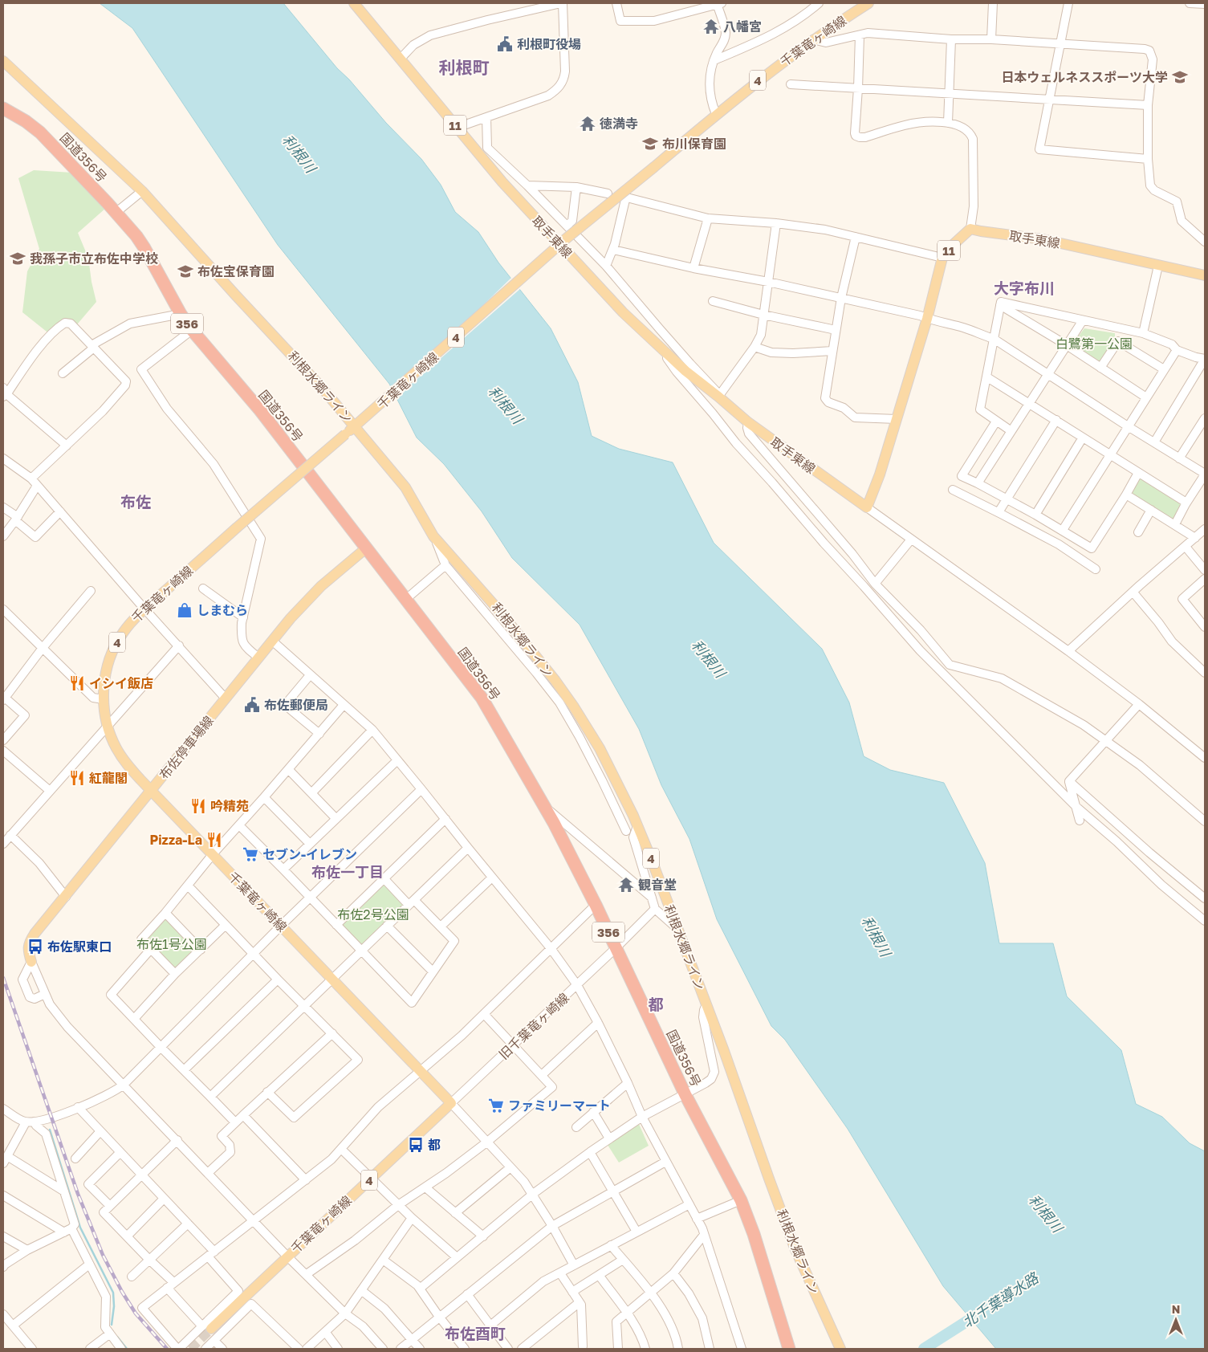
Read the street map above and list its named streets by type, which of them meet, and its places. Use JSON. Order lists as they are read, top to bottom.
{
  "streets": {
    "highway": ["国道356号", "356"],
    "main road": [
      "千葉竜ヶ崎線",
      "4",
      "11",
      "取手東線",
      "利根水郷ライン",
      "布佐停車場線"
    ],
    "street": ["旧千葉竜ヶ崎線"]
  },
  "crossings": [
    ["千葉竜ヶ崎線", "取手東線"],
    ["千葉竜ヶ崎線", "利根水郷ライン"],
    ["千葉竜ヶ崎線", "布佐停車場線"],
    ["千葉竜ヶ崎線", "旧千葉竜ヶ崎線"],
    ["11", "取手東線"],
    ["国道356号", "布佐停車場線"],
    ["国道356号", "旧千葉竜ヶ崎線"]
  ],
  "districts": [
    "利根町",
    "大字布川",
    "布佐",
    "布佐一丁目",
    "都",
    "布佐酉町"
  ],
  "water": ["利根川", "北千葉導水路"],
  "parks": ["白鷺第一公園", "布佐2号公園", "布佐1号公園"],
  "places": {
    "temple": ["八幡宮", "徳満寺", "観音堂"],
    "public building": ["利根町役場", "布佐郵便局"],
    "school or university": [
      "日本ウェルネススポーツ大学",
      "布川保育園",
      "我孫子市立布佐中学校",
      "布佐宝保育園"
    ],
    "shop": ["しまむら"],
    "restaurant": [
      "イシイ飯店",
      "紅龍閣",
      "吟精苑",
      "Pizza-La"
    ],
    "supermarket": ["セブン-イレブン", "ファミリーマート"],
    "bus stop": ["布佐駅東口", "都"]
  },
  "north": "top"
}
